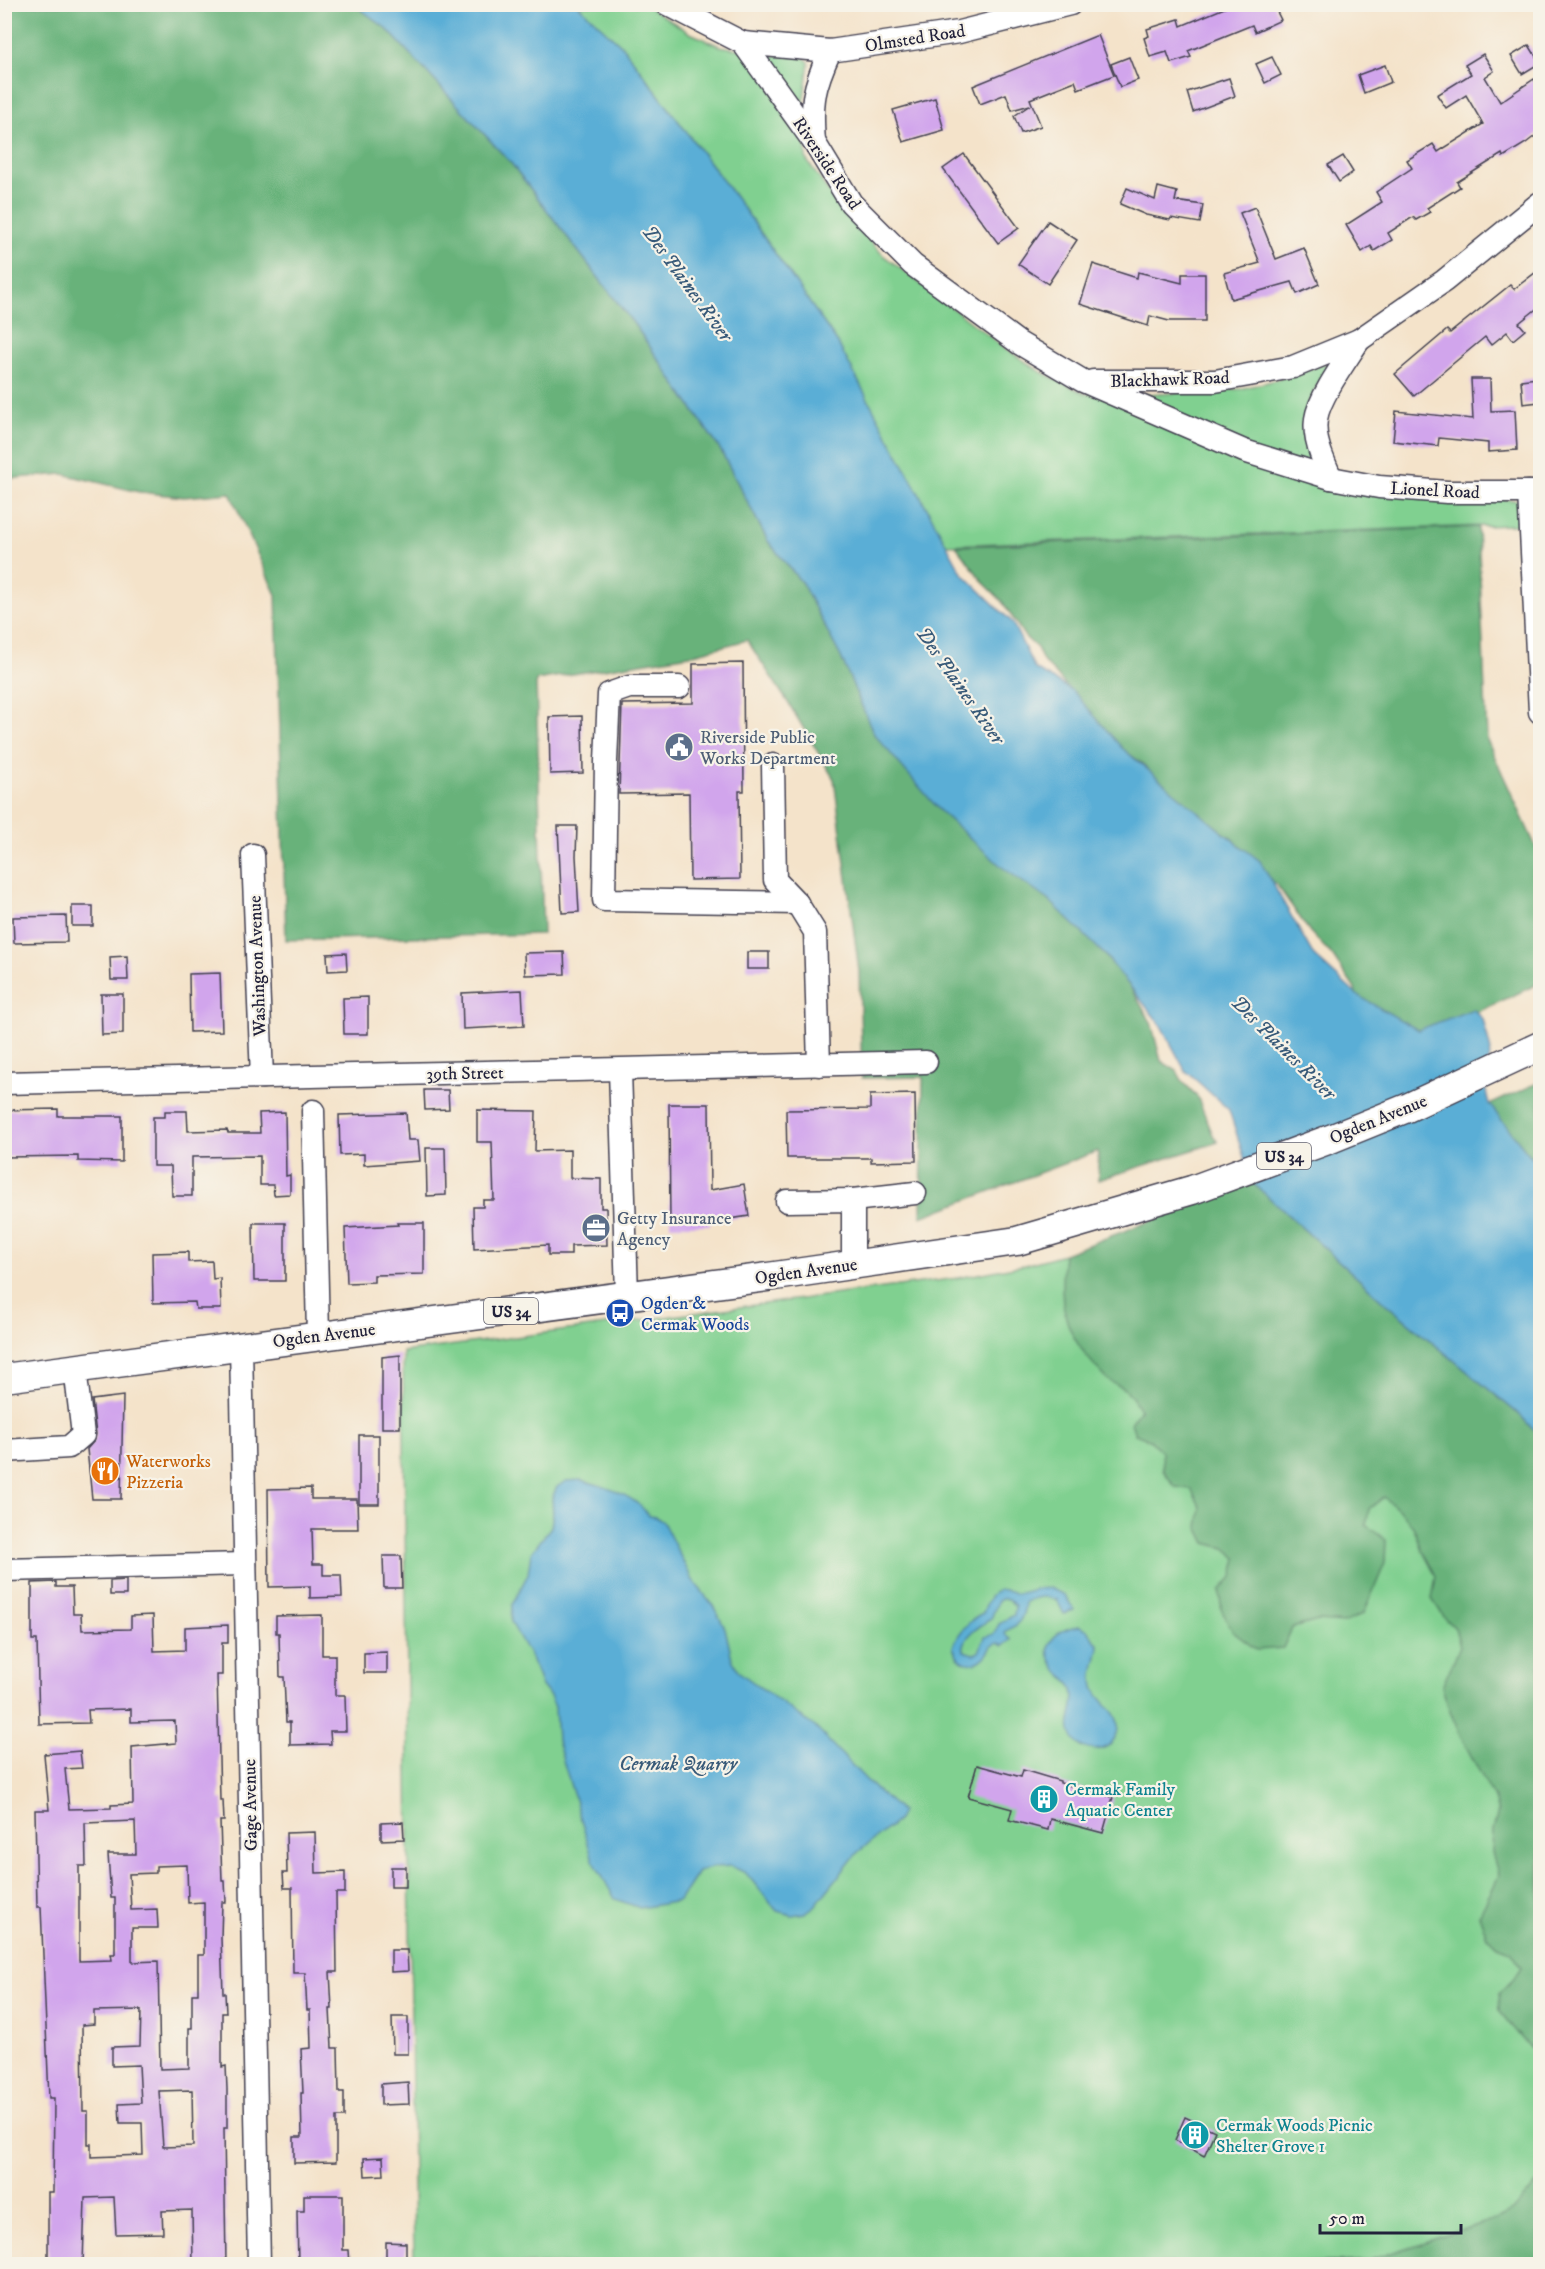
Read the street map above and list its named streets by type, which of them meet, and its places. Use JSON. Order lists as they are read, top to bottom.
{
  "streets": {
    "main road": ["Ogden Avenue", "US 34"],
    "street": [
      "Olmsted Road",
      "Riverside Road",
      "Blackhawk Road",
      "Lionel Road",
      "Washington Avenue",
      "39th Street",
      "Gage Avenue"
    ]
  },
  "crossings": [
    ["Olmsted Road", "Riverside Road"],
    ["Riverside Road", "Blackhawk Road"],
    ["Riverside Road", "Lionel Road"],
    ["Blackhawk Road", "Lionel Road"],
    ["Washington Avenue", "39th Street"],
    ["Ogden Avenue", "Gage Avenue"]
  ],
  "water": ["Des Plaines River", "Cermak Quarry"],
  "places": {
    "public building": ["Riverside Public Works Department"],
    "office": ["Getty Insurance Agency"],
    "bus stop": ["Ogden & Cermak Woods"],
    "restaurant": ["Waterworks Pizzeria"],
    "building": ["Cermak Family Aquatic Center", "Cermak Woods Picnic Shelter Grove 1"]
  },
  "scale_bar": "50 m"
}
